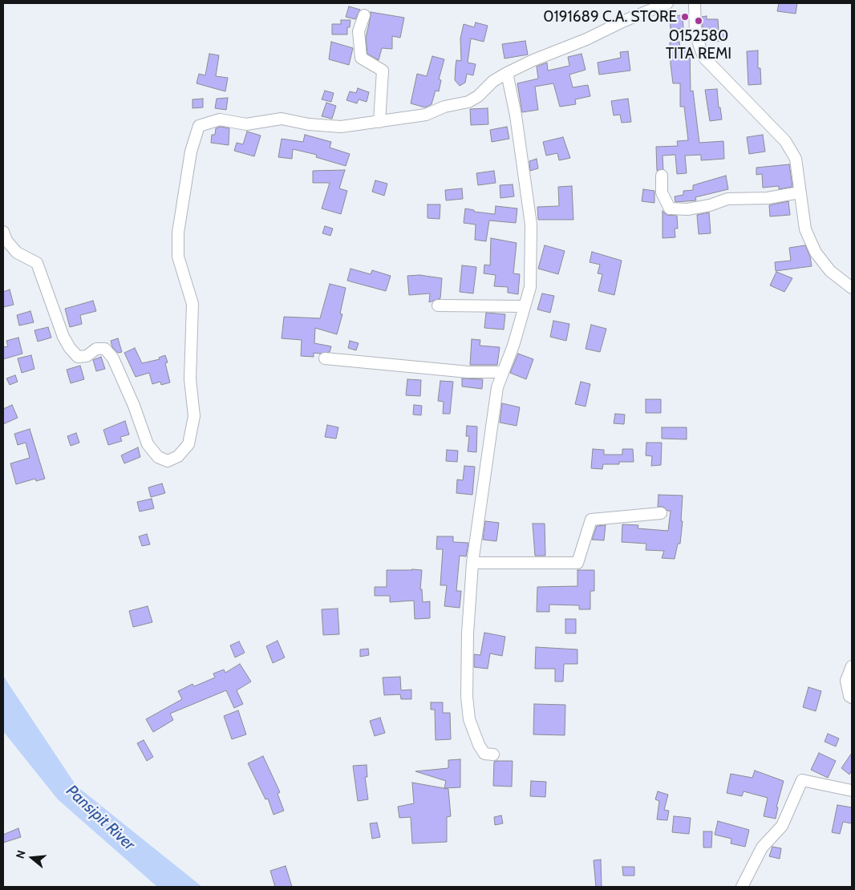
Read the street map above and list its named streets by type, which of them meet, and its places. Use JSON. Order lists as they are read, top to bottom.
{
  "water": ["Pansipit River"],
  "places": ["0191689 C.A. STORE", "0152580 TITA REMI"],
  "north": "left"
}
